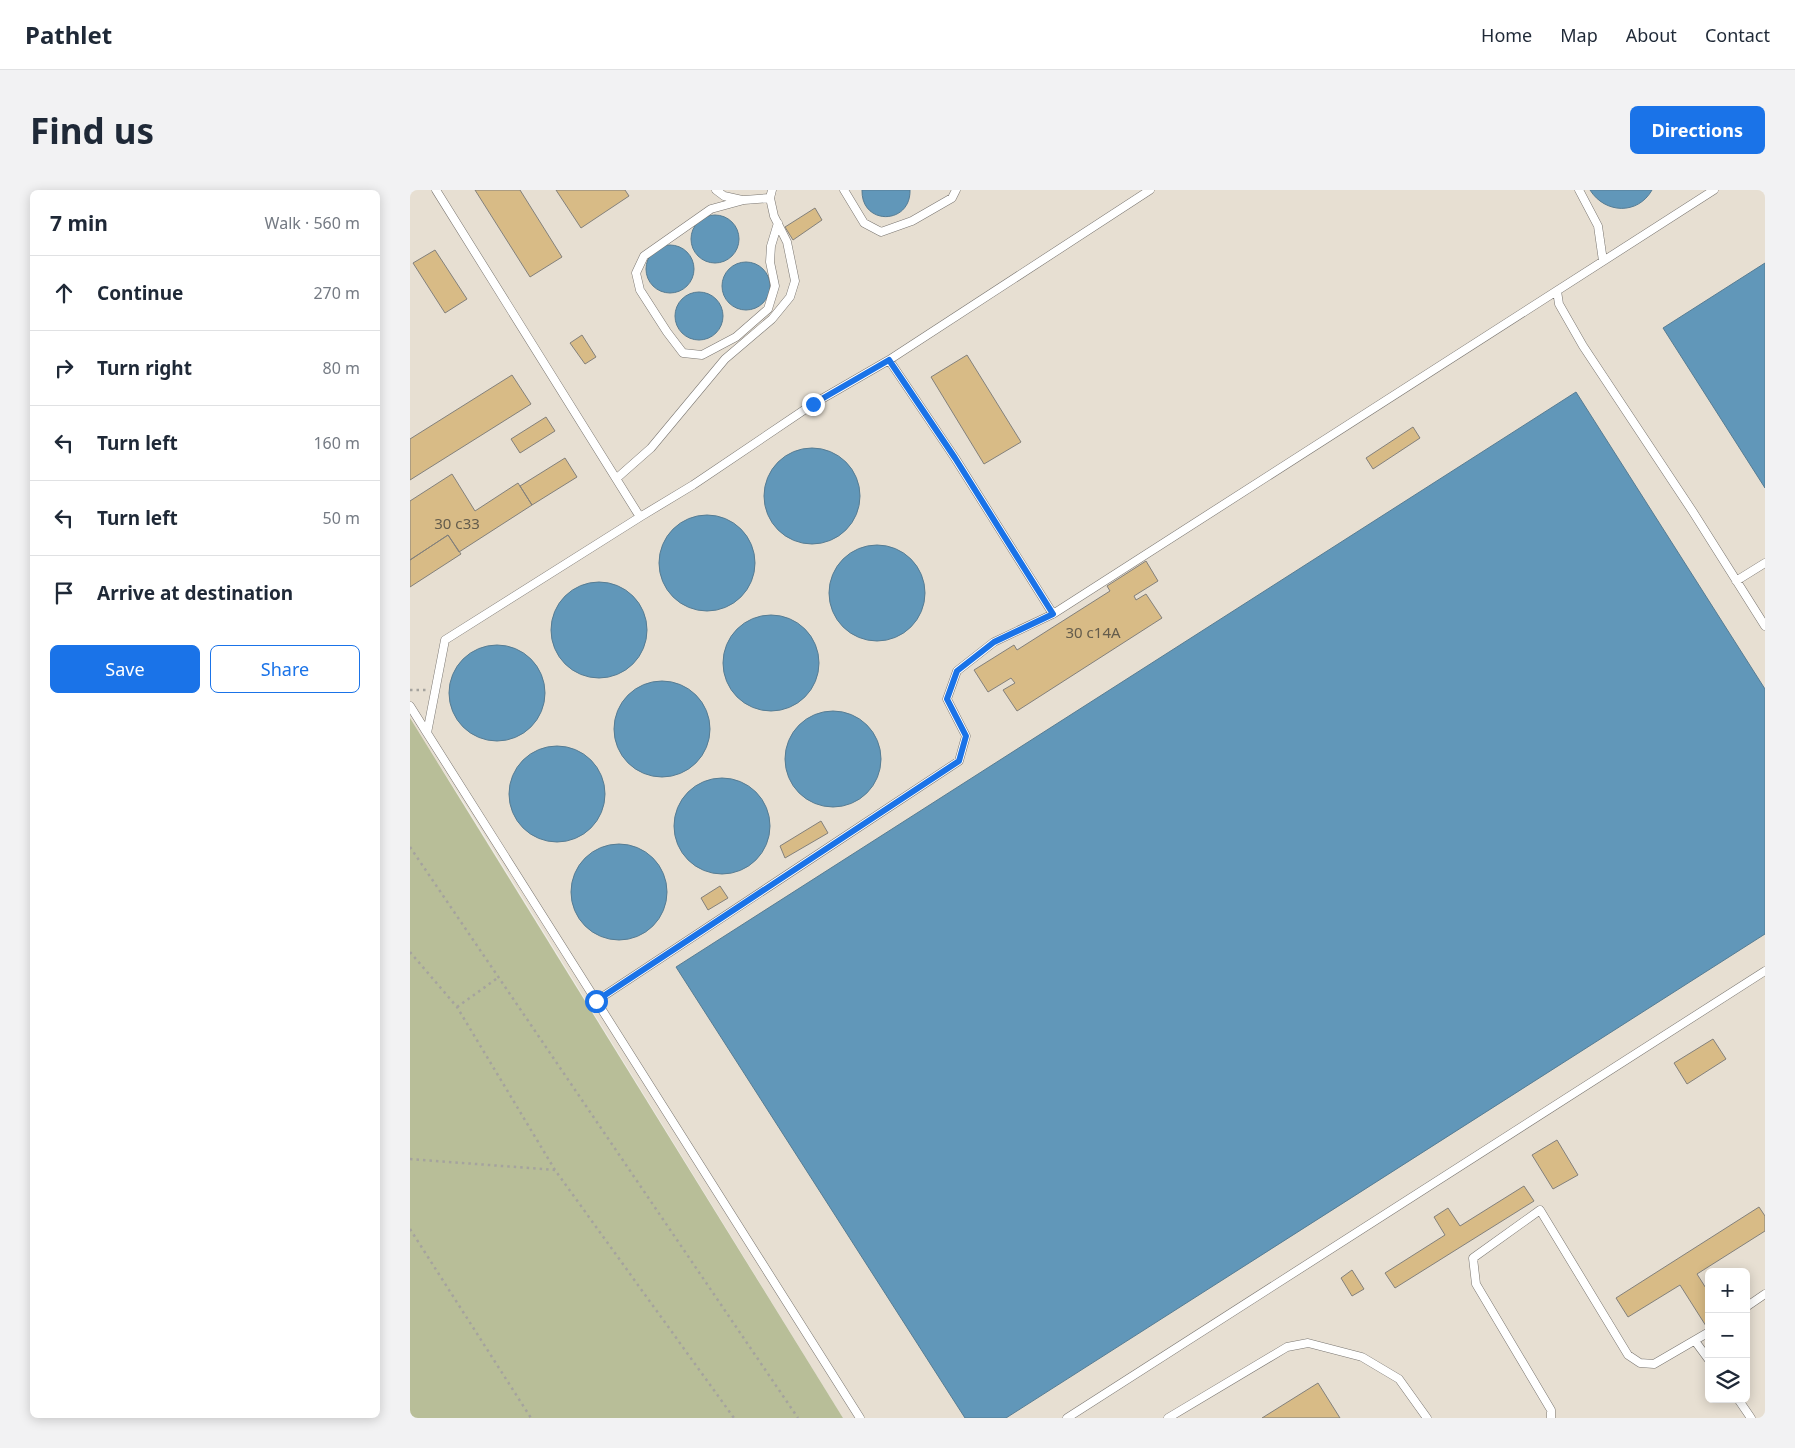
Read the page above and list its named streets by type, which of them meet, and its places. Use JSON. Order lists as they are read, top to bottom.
{
  "house_numbers": ["30 с33", "30 с14А"],
  "page": {
    "header": "Pathlet",
    "nav": [
      "Home",
      "Map",
      "About",
      "Contact"
    ],
    "buttons": [
      "Directions",
      ["Save", "Share"]
    ],
    "title": "Find us",
    "heading": ["7 min", "Walk · 560 m"],
    "list": [
      ["Continue", "270 m"],
      ["Turn right", "80 m"],
      ["Turn left", "160 m"],
      ["Turn left", "50 m"],
      "Arrive at destination"
    ],
    "map_buttons": ["+", "−"]
  }
}
